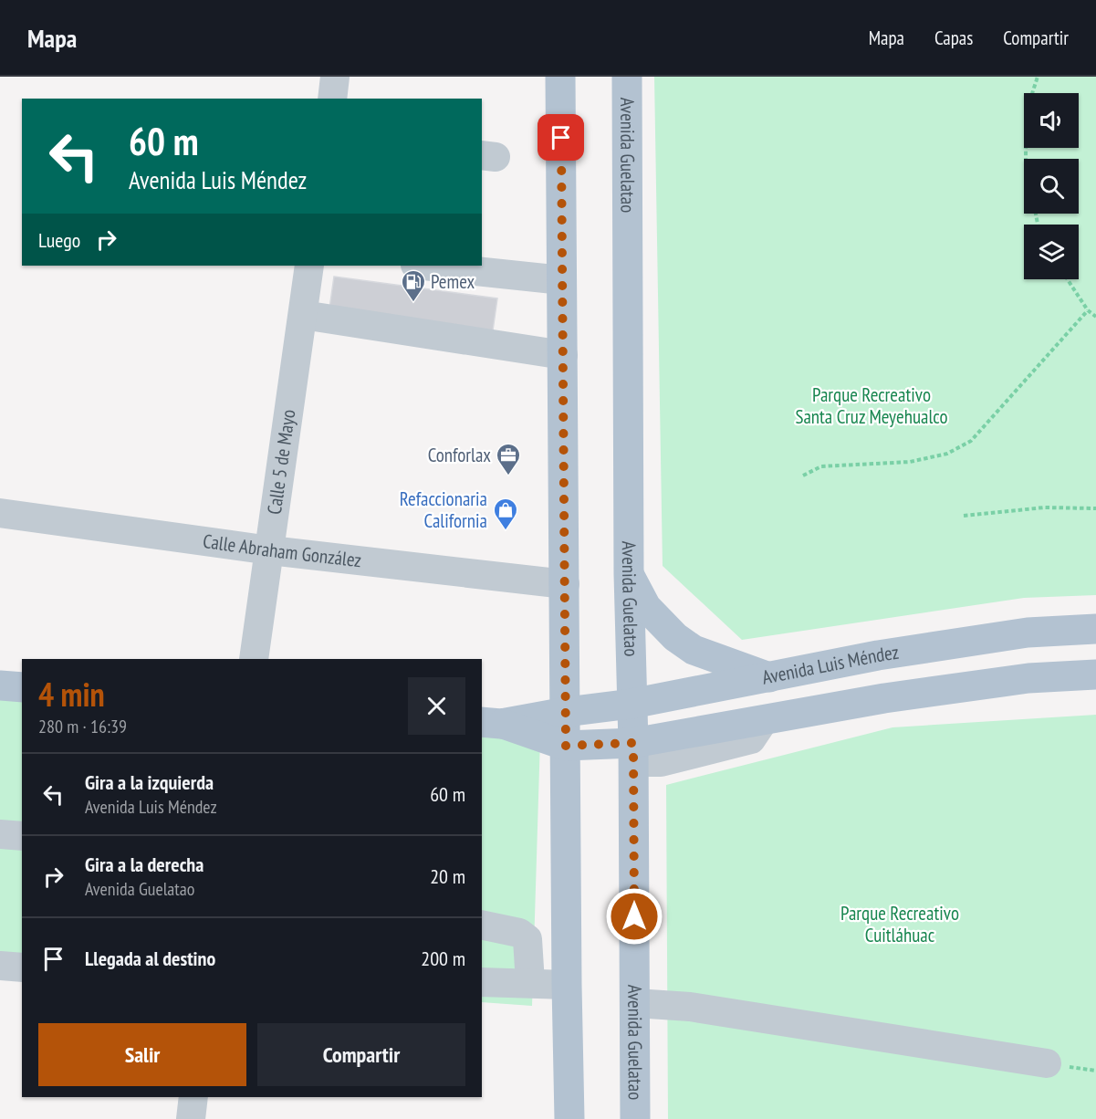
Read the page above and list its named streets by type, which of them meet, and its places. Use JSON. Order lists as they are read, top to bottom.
{
  "streets": {
    "main road": ["Avenida Guelatao", "Avenida Luis Méndez"],
    "street": ["Calle 5 de Mayo", "Calle Abraham González"]
  },
  "crossings": [
    ["Avenida Guelatao", "Avenida Luis Méndez"],
    ["Calle 5 de Mayo", "Calle Abraham González"]
  ],
  "parks": ["Parque Recreativo Santa Cruz Meyehualco", "Parque Recreativo Cuitláhuac"],
  "places": {
    "fuel station": ["Pemex"],
    "office": ["Conforlax"],
    "shop": ["Refaccionaria California"]
  },
  "page": {
    "header": "Mapa",
    "nav": ["Mapa", "Capas", "Compartir"],
    "turn": ["60 m", "Avenida Luis Méndez"],
    "then": "Luego",
    "heading": ["4 min", "280 m · 16:39"],
    "list": [
      {
        "name": "Gira a la izquierda",
        "note": "Avenida Luis Méndez",
        "value": "60 m"
      },
      {
        "name": "Gira a la derecha",
        "note": "Avenida Guelatao",
        "value": "20 m"
      },
      {
        "name": "Llegada al destino",
        "value": "200 m"
      }
    ],
    "buttons": ["Salir", "Compartir"]
  }
}
